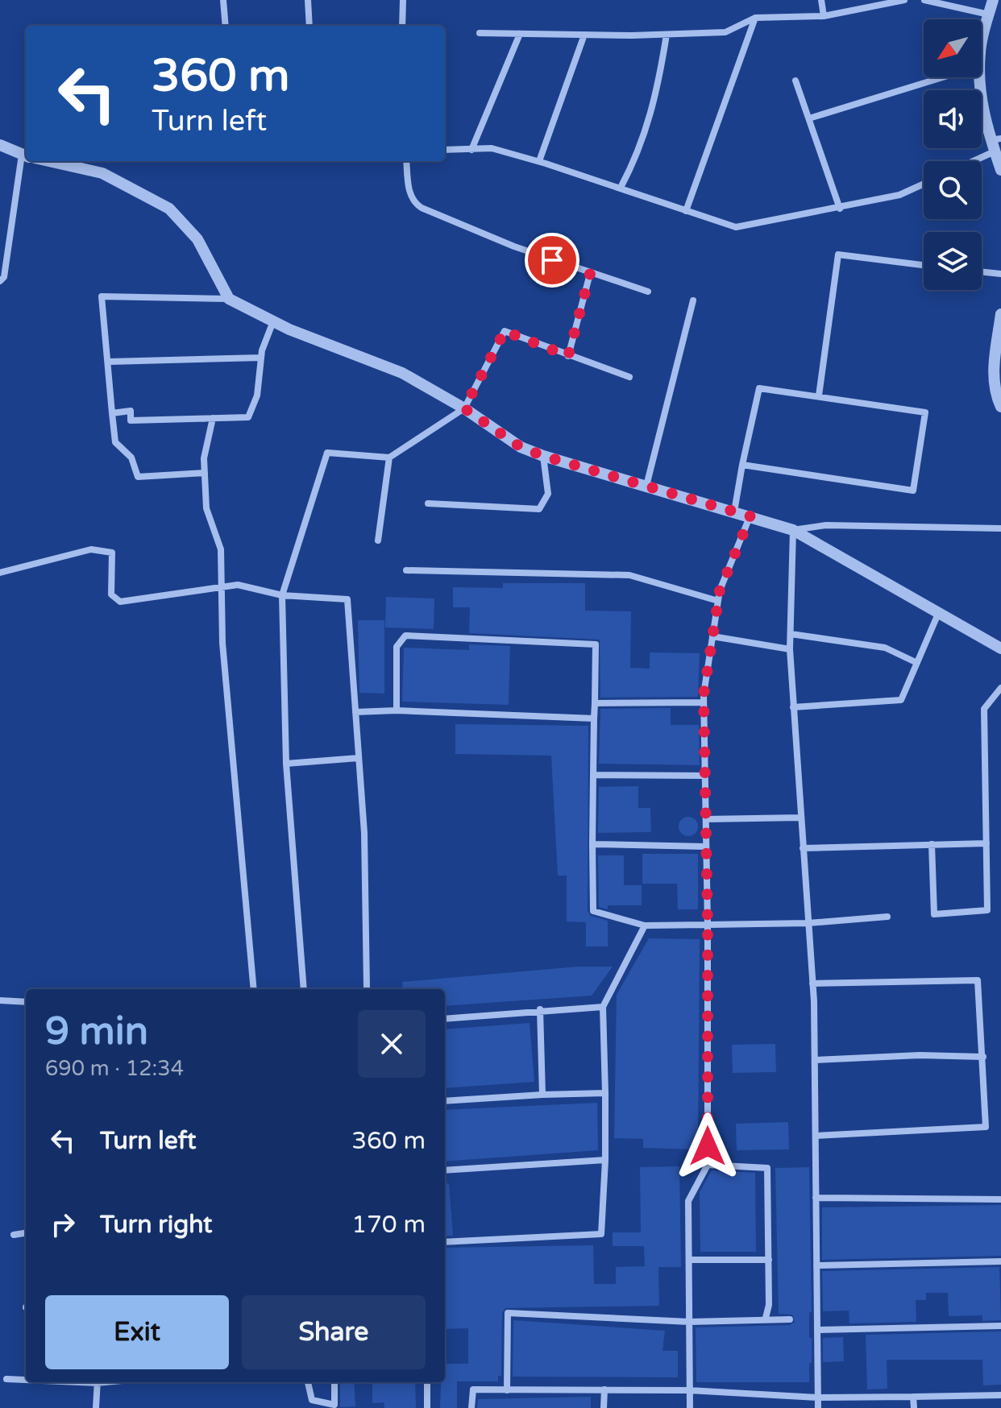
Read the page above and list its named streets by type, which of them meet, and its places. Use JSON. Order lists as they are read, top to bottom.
{
  "north": "bottom left",
  "page": {
    "turn": ["360 m", "Turn left"],
    "heading": ["9 min", "690 m · 12:34"],
    "list": [
      {
        "name": "Turn left",
        "value": "360 m"
      },
      {
        "name": "Turn right",
        "value": "170 m"
      }
    ],
    "buttons": ["Exit", "Share"]
  }
}
